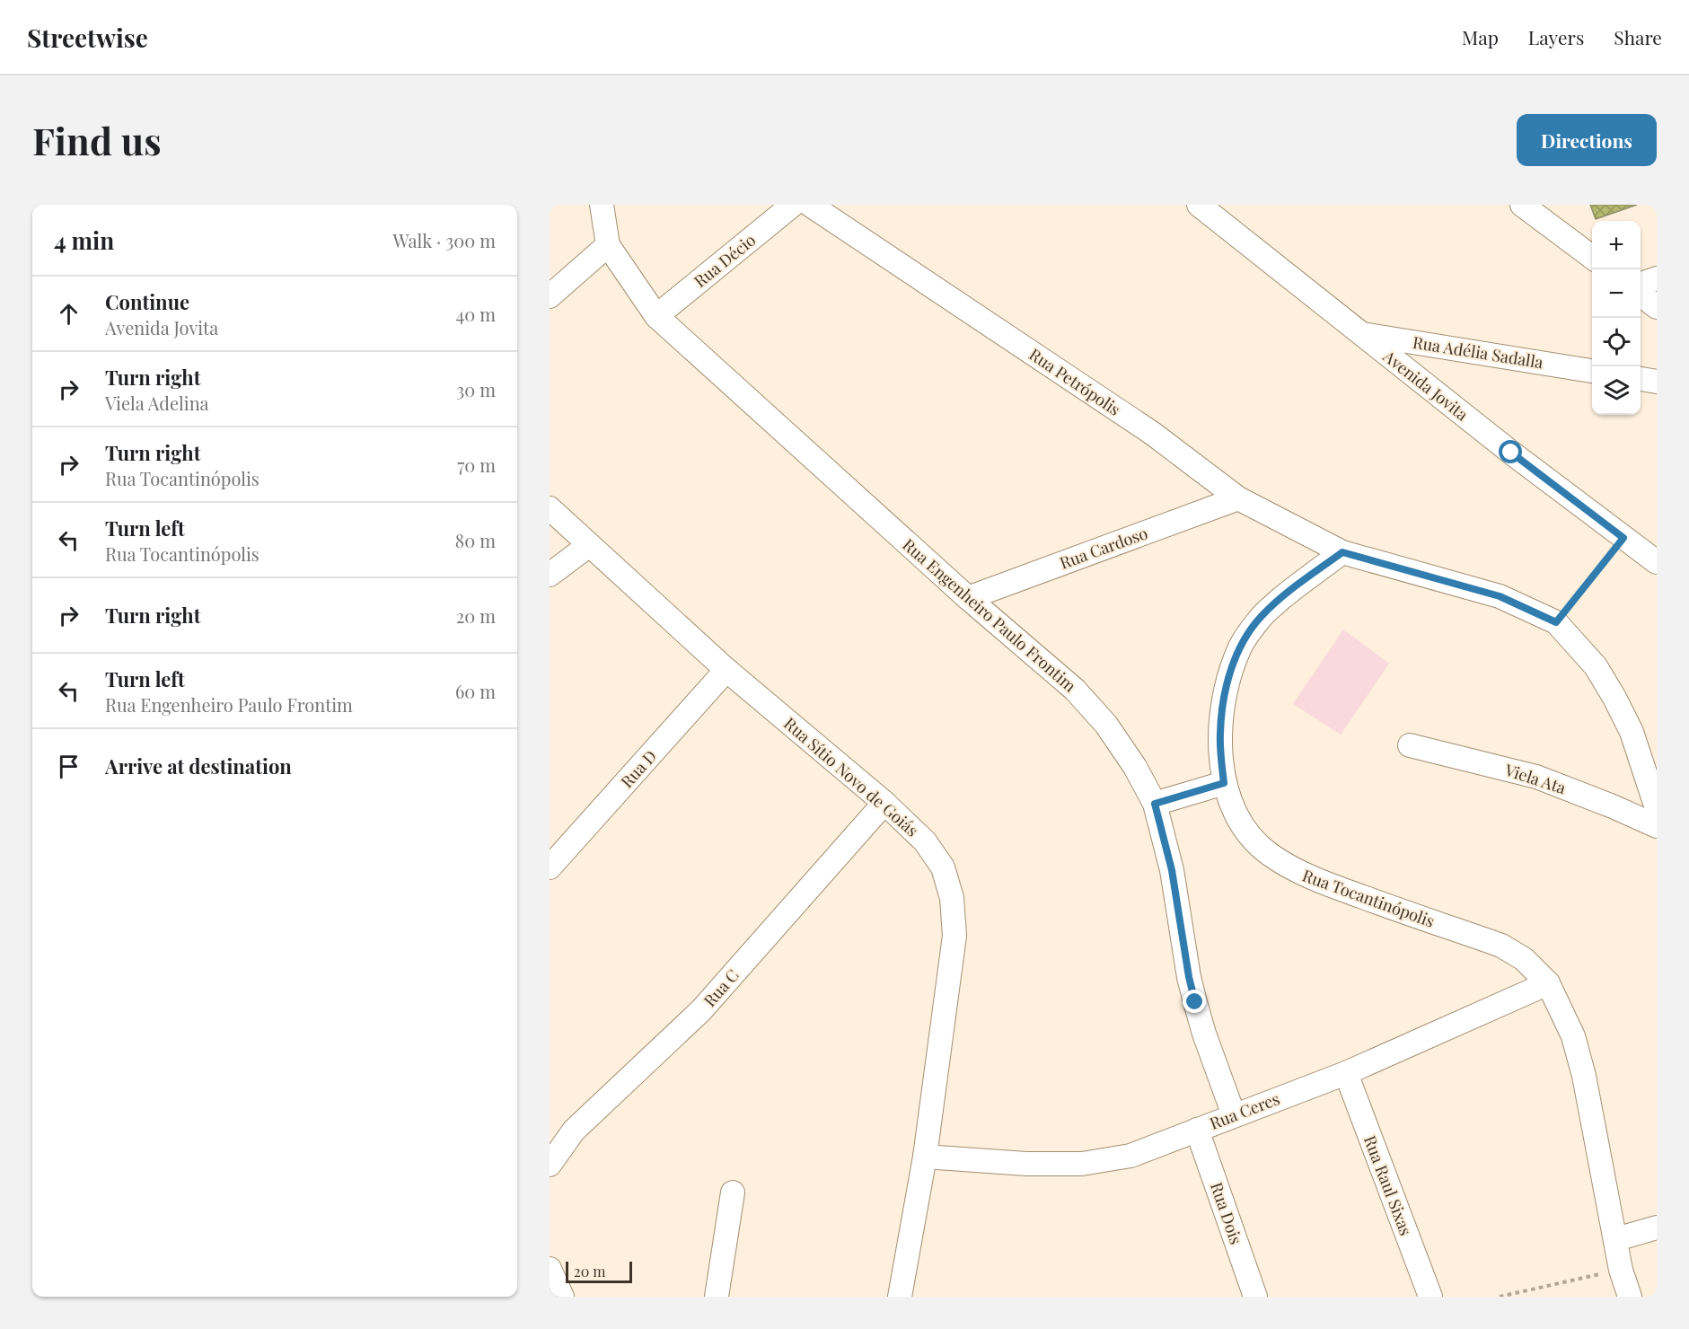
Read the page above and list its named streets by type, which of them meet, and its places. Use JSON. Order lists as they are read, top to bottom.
{
  "streets": {
    "street": [
      "Rua Décio",
      "Rua Adélia Sadalla",
      "Rua Petrópolis",
      "Avenida Jovita",
      "Rua Cardoso",
      "Rua Engenheiro Paulo Frontim",
      "Rua D",
      "Rua Sítio Novo de Goiás",
      "Viela Ata",
      "Rua Tocantinópolis",
      "Rua C",
      "Rua Ceres",
      "Rua Raul Sixas",
      "Rua Dois"
    ]
  },
  "crossings": [
    ["Rua Décio", "Rua Engenheiro Paulo Frontim"],
    ["Rua Adélia Sadalla", "Avenida Jovita"],
    ["Rua Petrópolis", "Rua Cardoso"],
    ["Rua Petrópolis", "Rua Tocantinópolis"],
    ["Rua Cardoso", "Rua Engenheiro Paulo Frontim"],
    ["Rua Engenheiro Paulo Frontim", "Rua Ceres"],
    ["Rua D", "Rua Sítio Novo de Goiás"],
    ["Rua Sítio Novo de Goiás", "Rua C"],
    ["Rua Sítio Novo de Goiás", "Rua Ceres"],
    ["Rua Tocantinópolis", "Rua Ceres"],
    ["Rua Ceres", "Rua Raul Sixas"],
    ["Rua Ceres", "Rua Dois"]
  ],
  "scale_bar": "20 m",
  "page": {
    "header": "Streetwise",
    "nav": ["Map", "Layers", "Share"],
    "buttons": "Directions",
    "title": "Find us",
    "heading": ["4 min", "Walk · 300 m"],
    "map_buttons": ["+", "−"],
    "list": [
      ["Continue", "Avenida Jovita", "40 m"],
      ["Turn right", "Viela Adelina", "30 m"],
      ["Turn right", "Rua Tocantinópolis", "70 m"],
      ["Turn left", "Rua Tocantinópolis", "80 m"],
      ["Turn right", "20 m"],
      ["Turn left", "Rua Engenheiro Paulo Frontim", "60 m"],
      "Arrive at destination"
    ],
    "scale": "20 m"
  }
}
